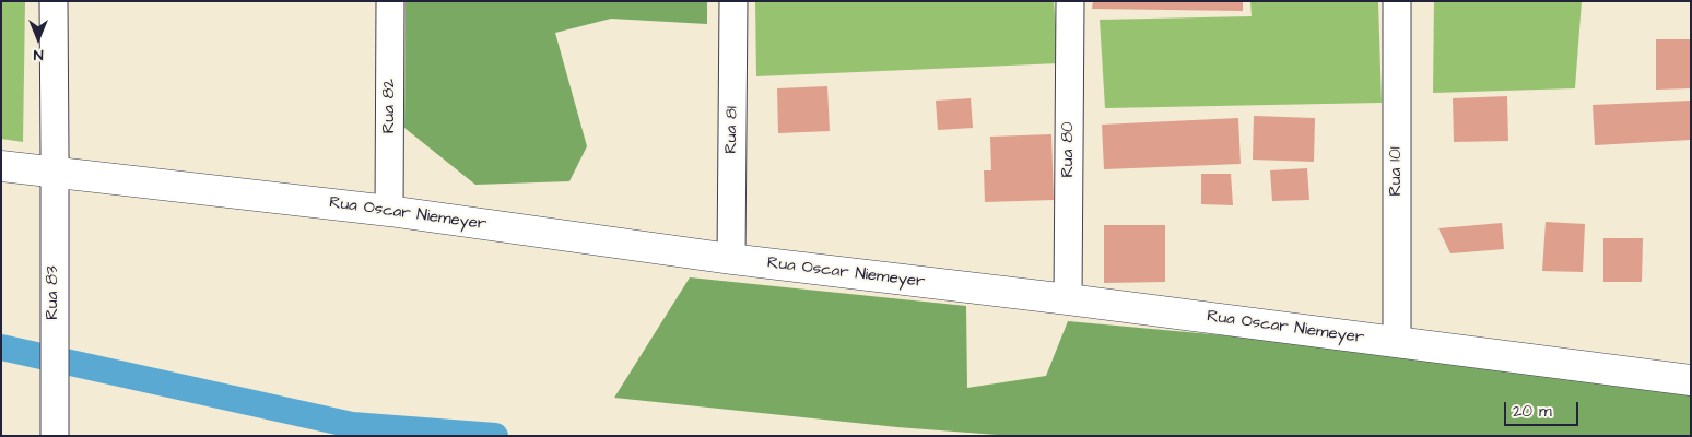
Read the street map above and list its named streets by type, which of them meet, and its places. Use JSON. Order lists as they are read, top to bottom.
{
  "streets": {
    "street": [
      "Rua 82",
      "Rua 81",
      "Rua 80",
      "Rua 101",
      "Rua Oscar Niemeyer",
      "Rua 83"
    ]
  },
  "crossings": [
    ["Rua 82", "Rua Oscar Niemeyer"],
    ["Rua 81", "Rua Oscar Niemeyer"],
    ["Rua 80", "Rua Oscar Niemeyer"],
    ["Rua 101", "Rua Oscar Niemeyer"],
    ["Rua Oscar Niemeyer", "Rua 83"]
  ],
  "scale_bar": "20 m",
  "north": "bottom"
}
